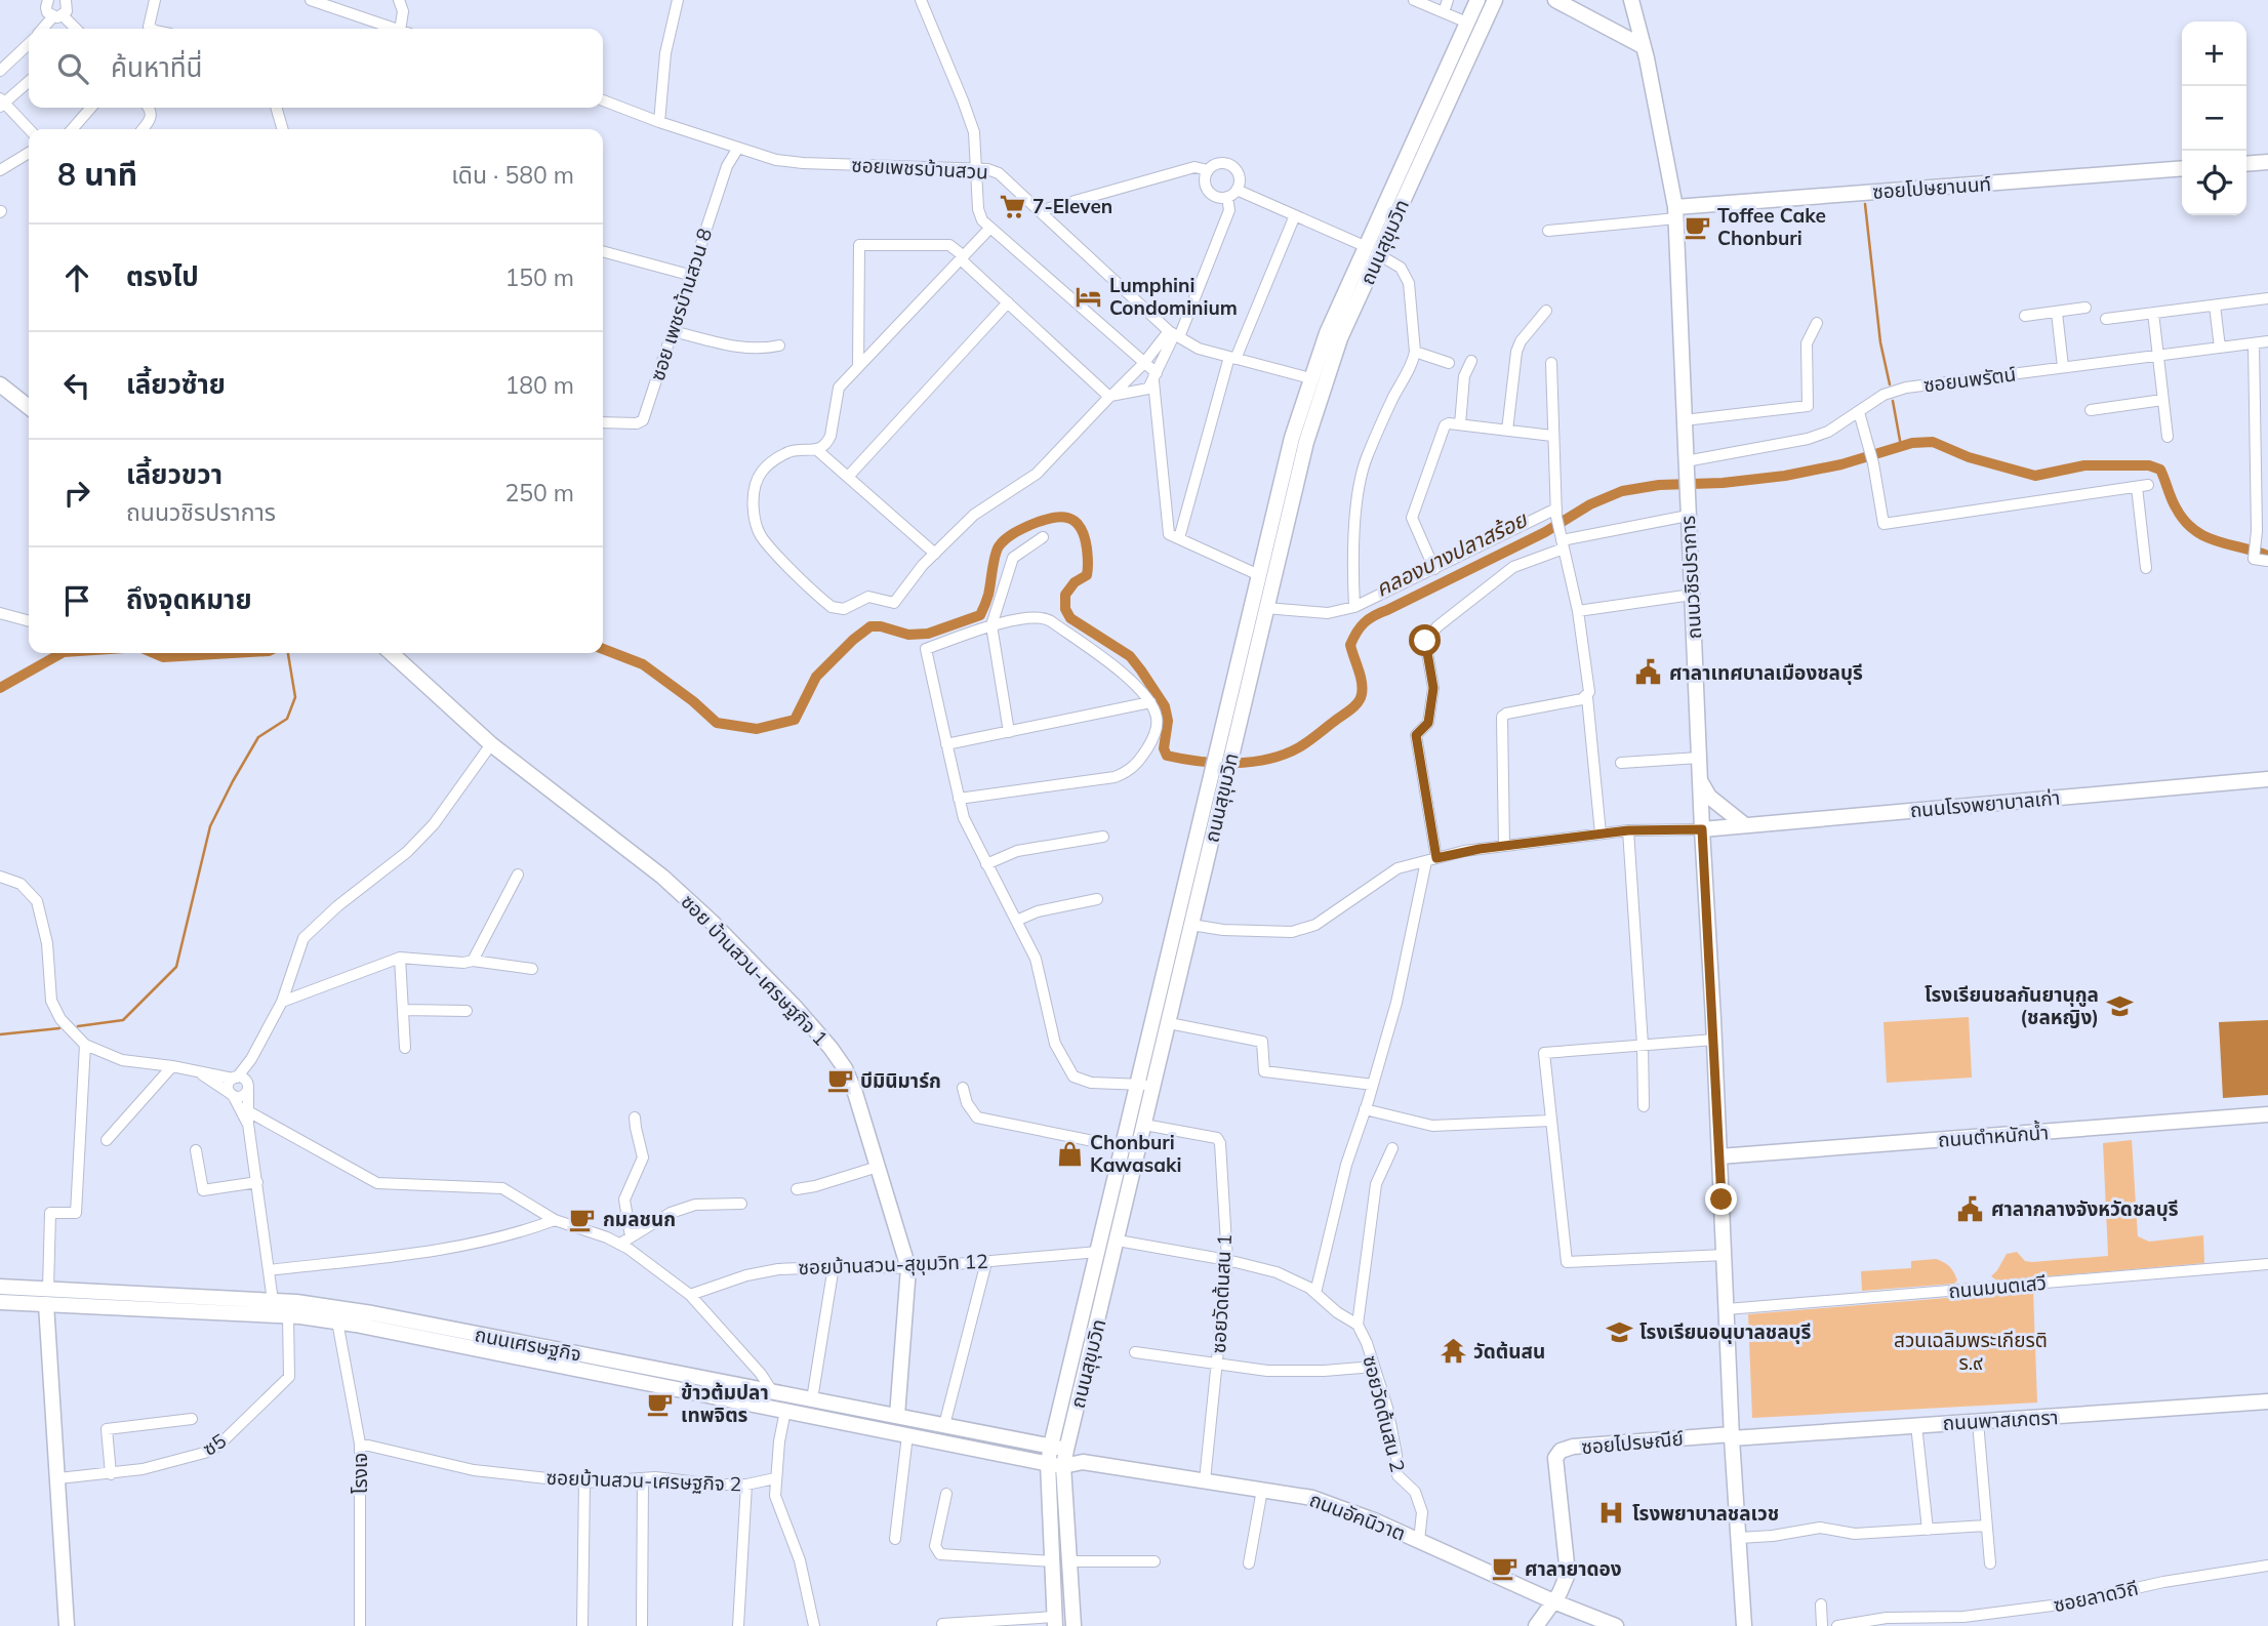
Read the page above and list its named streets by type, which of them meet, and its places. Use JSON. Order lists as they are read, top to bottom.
{
  "streets": {
    "street": [
      "ซอยเพชรบ้านสวน",
      "ซอยโปษยานนท์",
      "ถนนสุขุมวิท",
      "ซอย เพชรบ้านสวน 8",
      "ซอยนพรัตน์",
      "ถนนวชิรปราการ",
      "ถนนโรงพยาบาลเก่า",
      "ซอย บ้านสวน-เศรษฐกิจ 1",
      "ถนนตำหนักน้ำ",
      "ซอยบ้านสวน-สุขุมวิท 12",
      "ถนนมนตเสวี",
      "ซอยวัดต้นสน 1",
      "ถนนเศรษฐกิจ",
      "ซอยวัดต้นสน 2",
      "ถนนพาสเภตรา",
      "ซอยไปรษณีย์",
      "ซ5",
      "โรงเจ",
      "ซอยบ้านสวน-เศรษฐกิจ 2",
      "ถนนอัคนิวาต",
      "ซอยลาดวิถี"
    ]
  },
  "crossings": [
    ["ซอยเพชรบ้านสวน", "ถนนสุขุมวิท"],
    ["ซอยเพชรบ้านสวน", "ซอย เพชรบ้านสวน 8"],
    ["ซอยโปษยานนท์", "ถนนวชิรปราการ"],
    ["ถนนสุขุมวิท", "ซอยบ้านสวน-สุขุมวิท 12"],
    ["ถนนสุขุมวิท", "ซอยวัดต้นสน 1"],
    ["ถนนสุขุมวิท", "ถนนเศรษฐกิจ"],
    ["ถนนสุขุมวิท", "ถนนอัคนิวาต"],
    ["ซอยนพรัตน์", "ถนนวชิรปราการ"],
    ["ถนนวชิรปราการ", "ถนนโรงพยาบาลเก่า"],
    ["ถนนวชิรปราการ", "ถนนตำหนักน้ำ"],
    ["ถนนวชิรปราการ", "ถนนมนตเสวี"],
    ["ถนนวชิรปราการ", "ถนนพาสเภตรา"],
    ["ถนนวชิรปราการ", "ซอยไปรษณีย์"],
    ["ซอย บ้านสวน-เศรษฐกิจ 1", "ซอยบ้านสวน-สุขุมวิท 12"],
    ["ซอย บ้านสวน-เศรษฐกิจ 1", "ถนนเศรษฐกิจ"],
    ["ซอยวัดต้นสน 1", "ถนนอัคนิวาต"],
    ["ถนนเศรษฐกิจ", "ซ5"],
    ["ถนนเศรษฐกิจ", "โรงเจ"],
    ["ถนนเศรษฐกิจ", "ถนนอัคนิวาต"],
    ["ซอยวัดต้นสน 2", "ถนนอัคนิวาต"],
    ["ถนนพาสเภตรา", "ซอยไปรษณีย์"],
    ["ซอยไปรษณีย์", "ถนนอัคนิวาต"],
    ["โรงเจ", "ซอยบ้านสวน-เศรษฐกิจ 2"]
  ],
  "water": ["คลองบางปลาสร้อย"],
  "parks": ["สวนเฉลิมพระเกียรติ ร.๙"],
  "places": {
    "supermarket": ["7-Eleven"],
    "cafe": [
      "Toffee Cake Chonburi",
      "บีมินิมาร์ก",
      "กมลชนก",
      "ข้าวต้มปลา เทพจิตร",
      "ศาลายาดอง"
    ],
    "hotel": ["Lumphini Condominium"],
    "public building": ["ศาลาเทศบาลเมืองชลบุรี", "ศาลากลางจังหวัดชลบุรี"],
    "school or university": ["โรงเรียนชลกันยานุกูล (ชลหญิง)", "โรงเรียนอนุบาลชลบุรี"],
    "shop": ["Chonburi Kawasaki"],
    "temple": ["วัดต้นสน"],
    "hospital": ["โรงพยาบาลชลเวช"]
  },
  "page": {
    "map_buttons": ["+", "−"],
    "search": "ค้นหาที่นี่",
    "heading": ["8 นาที", "เดิน · 580 m"],
    "list": [
      ["ตรงไป", "150 m"],
      ["เลี้ยวซ้าย", "180 m"],
      ["เลี้ยวขวา", "ถนนวชิรปราการ", "250 m"],
      "ถึงจุดหมาย"
    ]
  }
}
